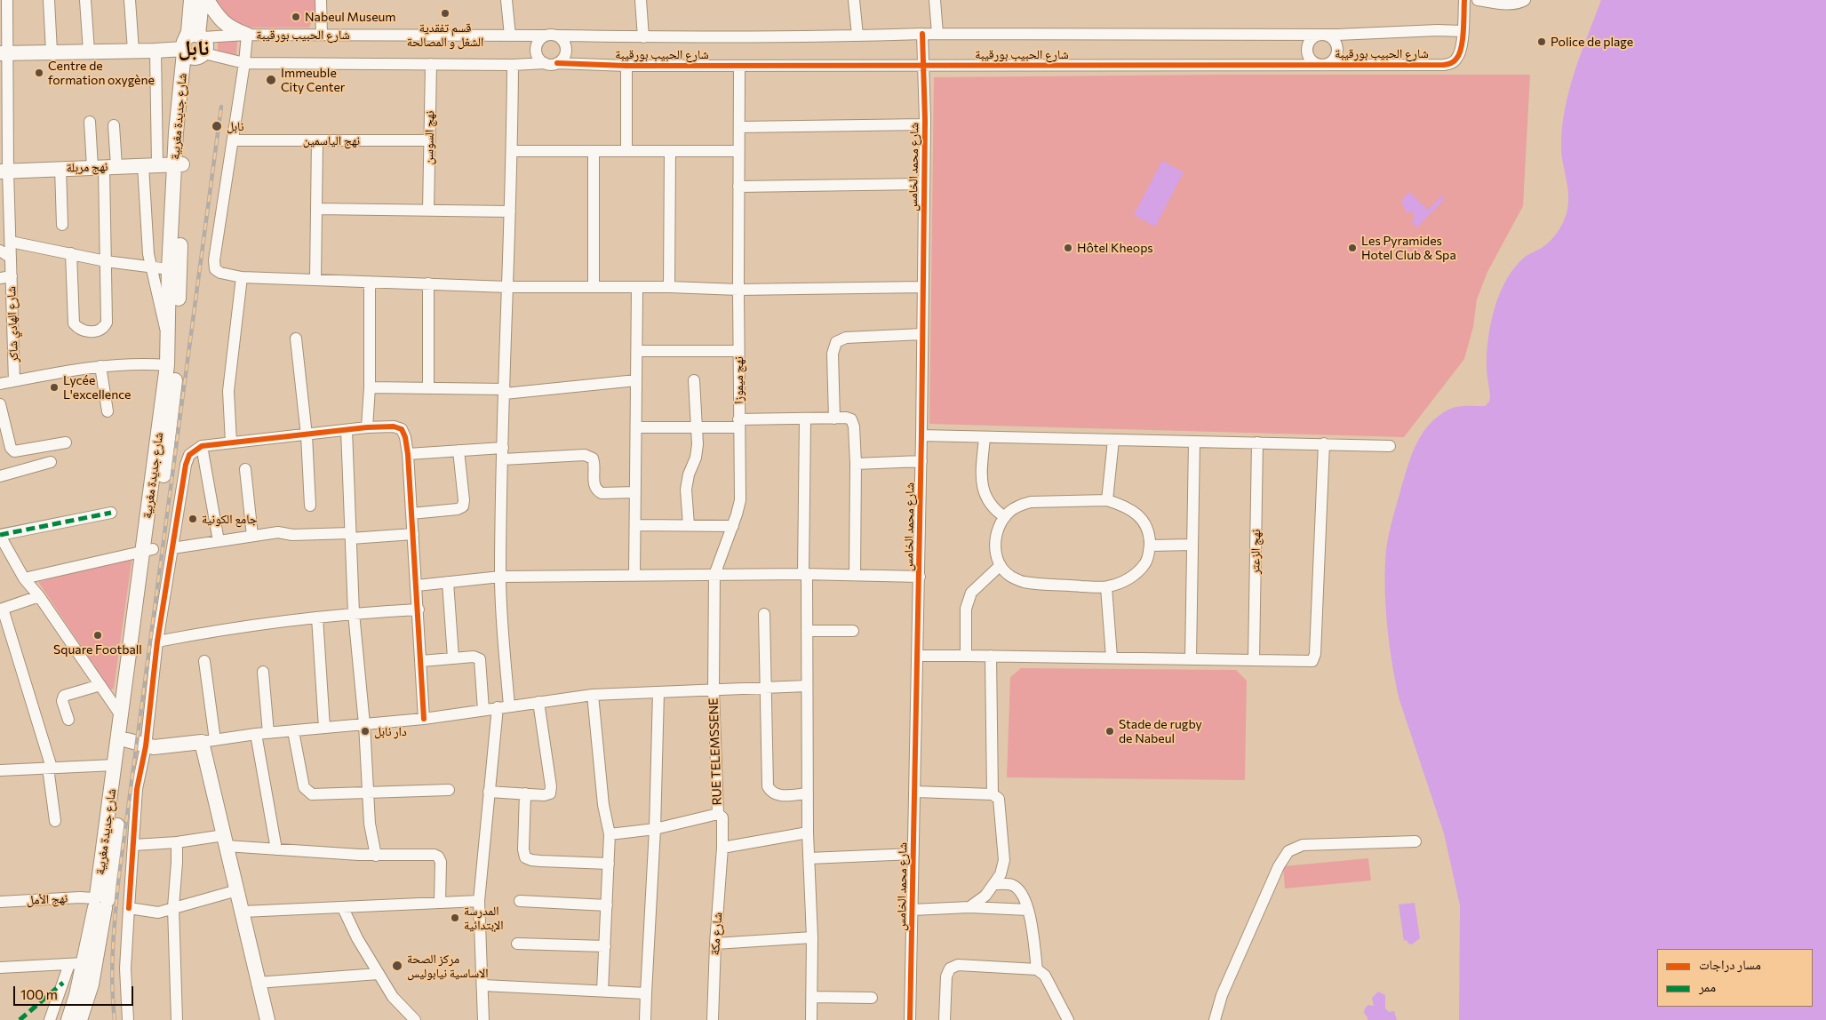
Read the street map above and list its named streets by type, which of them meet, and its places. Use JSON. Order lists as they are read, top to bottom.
{
  "streets": {
    "main road": ["شارع الحبيب بورقيبة", "شارع جديدة مغربية", "نهج مربلة"],
    "street": [
      "نهج السوسن",
      "نهج الياسمين",
      "شارع محمد الخامس",
      "شارع الهادي شاكر",
      "نهج ميموزا",
      "نهج الزعتر",
      "RUE TELEMSSENE",
      "نهج الأمل",
      "شارع مكة"
    ]
  },
  "crossings": [
    ["شارع الحبيب بورقيبة", "شارع جديدة مغربية"],
    ["شارع الحبيب بورقيبة", "نهج السوسن"],
    ["شارع الحبيب بورقيبة", "شارع محمد الخامس"],
    ["شارع الحبيب بورقيبة", "شارع الهادي شاكر"],
    ["شارع الحبيب بورقيبة", "نهج ميموزا"],
    ["شارع جديدة مغربية", "نهج مربلة"],
    ["شارع جديدة مغربية", "نهج الأمل"],
    ["نهج السوسن", "نهج الياسمين"],
    ["نهج مربلة", "شارع الهادي شاكر"],
    ["نهج ميموزا", "RUE TELEMSSENE"],
    ["RUE TELEMSSENE", "شارع مكة"]
  ],
  "districts": ["نابل"],
  "places": [
    "قسم تفقدية الشغل و المصالحة",
    "Nabeul Museum",
    "Police de plage",
    "Centre de formation oxygène",
    "Immeuble City Center",
    "نابل",
    "Hôtel Kheops",
    "Les Pyramides Hotel Club & Spa",
    "Lycée L'excellence",
    "جامع الكونية",
    "Square Football",
    "دار نابل",
    "Stade de rugby de Nabeul",
    "المدرسة الإبتدائية",
    "مركز الصحة الاساسية نيابوليس"
  ],
  "legend": ["مسار دراجات", "ممر"],
  "scale_bar": "100 m"
}
